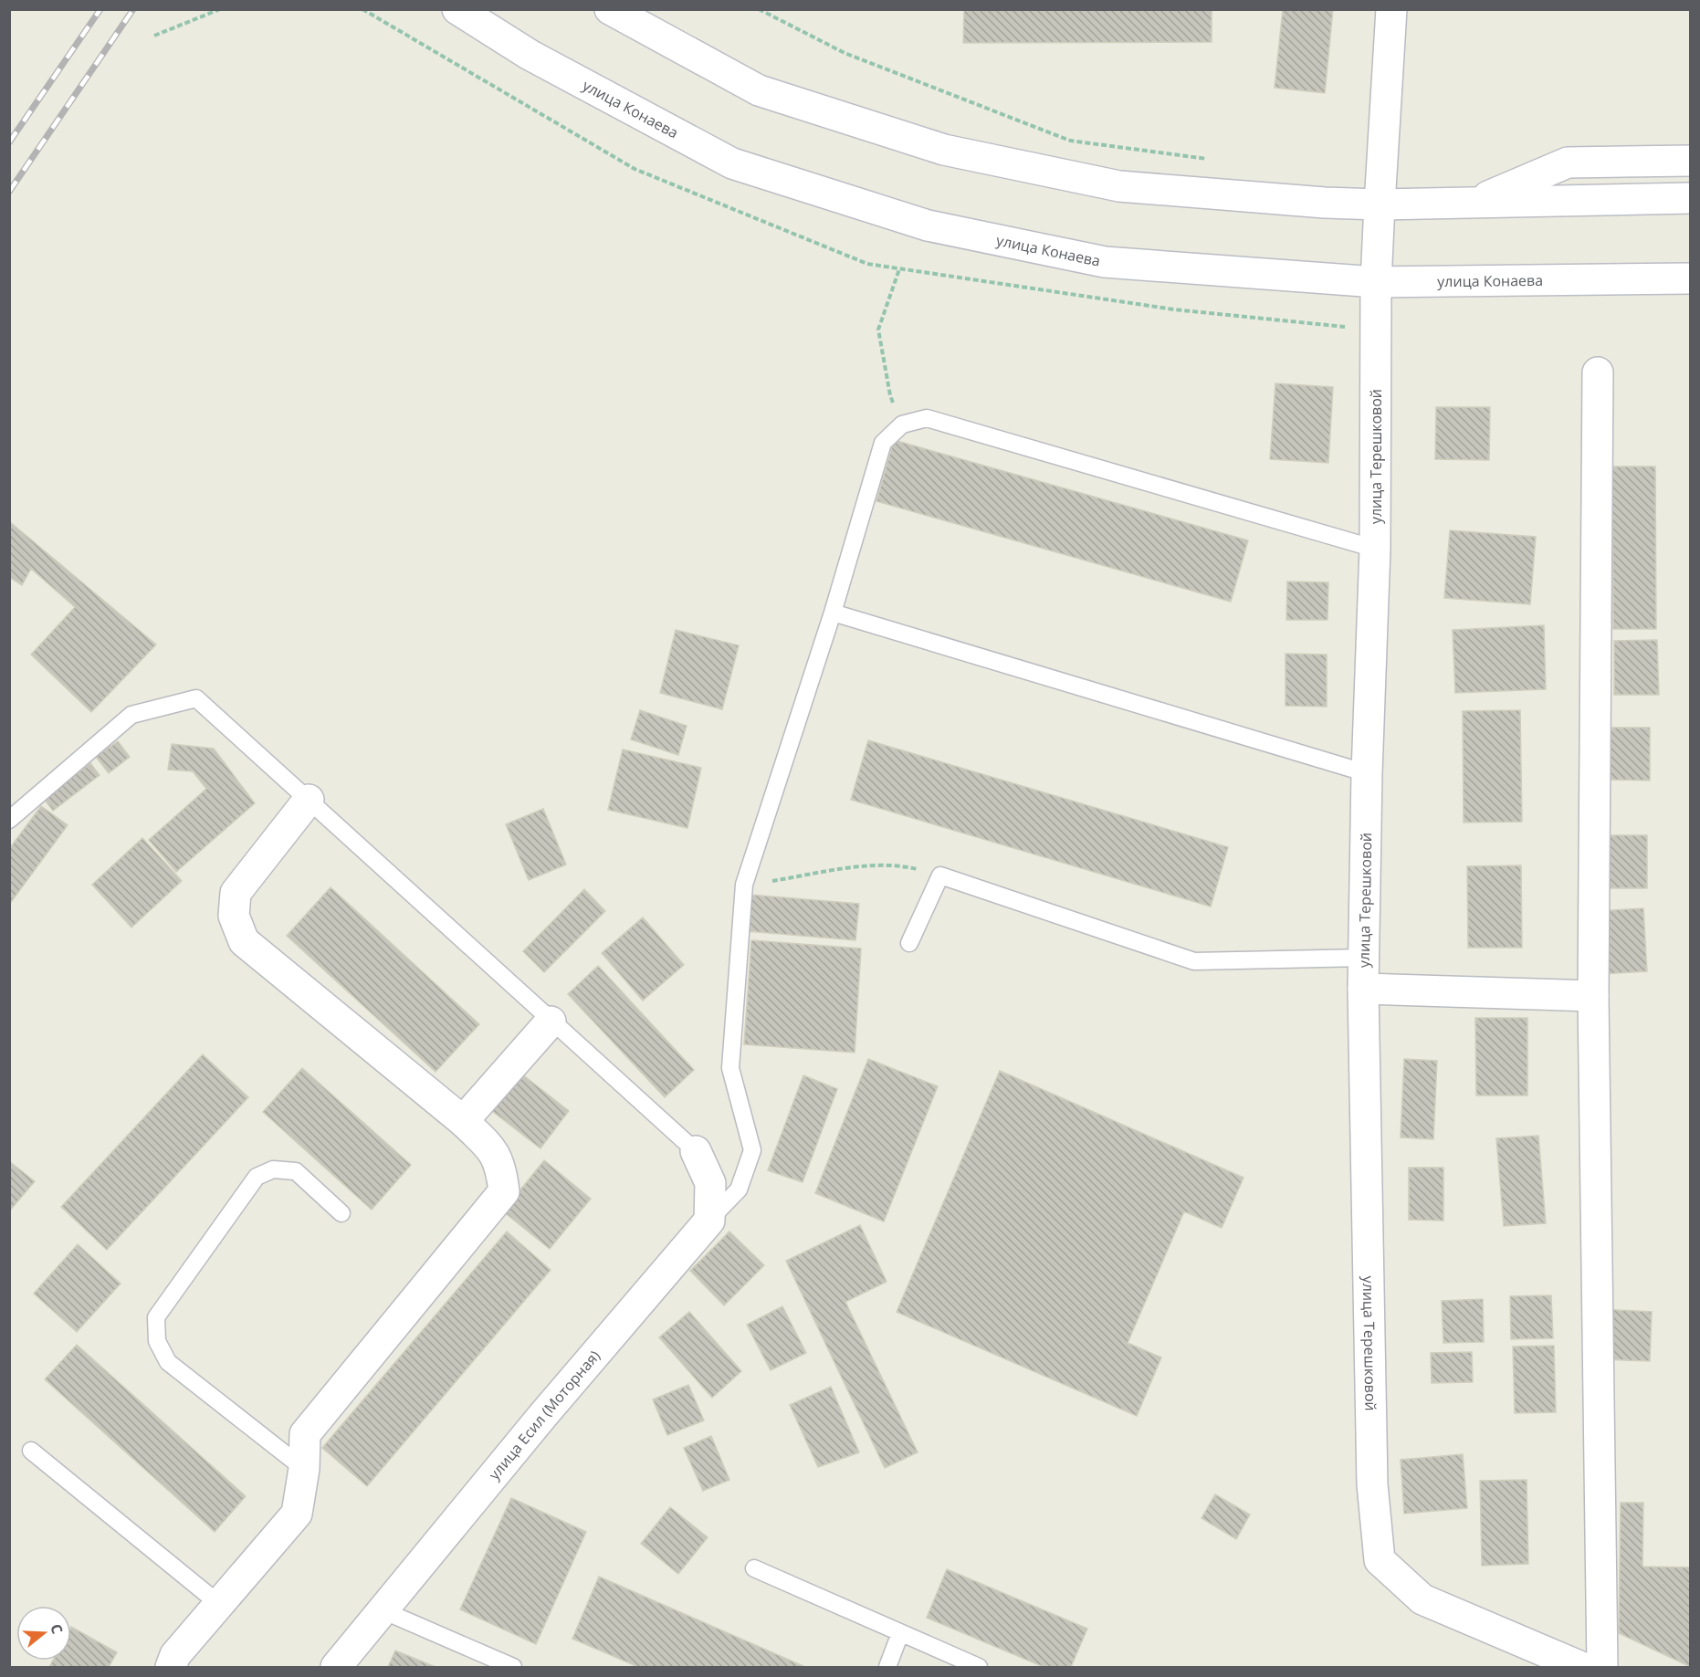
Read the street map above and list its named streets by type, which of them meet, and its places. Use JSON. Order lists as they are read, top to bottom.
{
  "streets": {
    "street": ["улица Конаева", "улица Терешковой", "улица Есил (Моторная)"]
  },
  "crossings": [
    ["улица Конаева", "улица Терешковой"]
  ],
  "north": "right"
}
